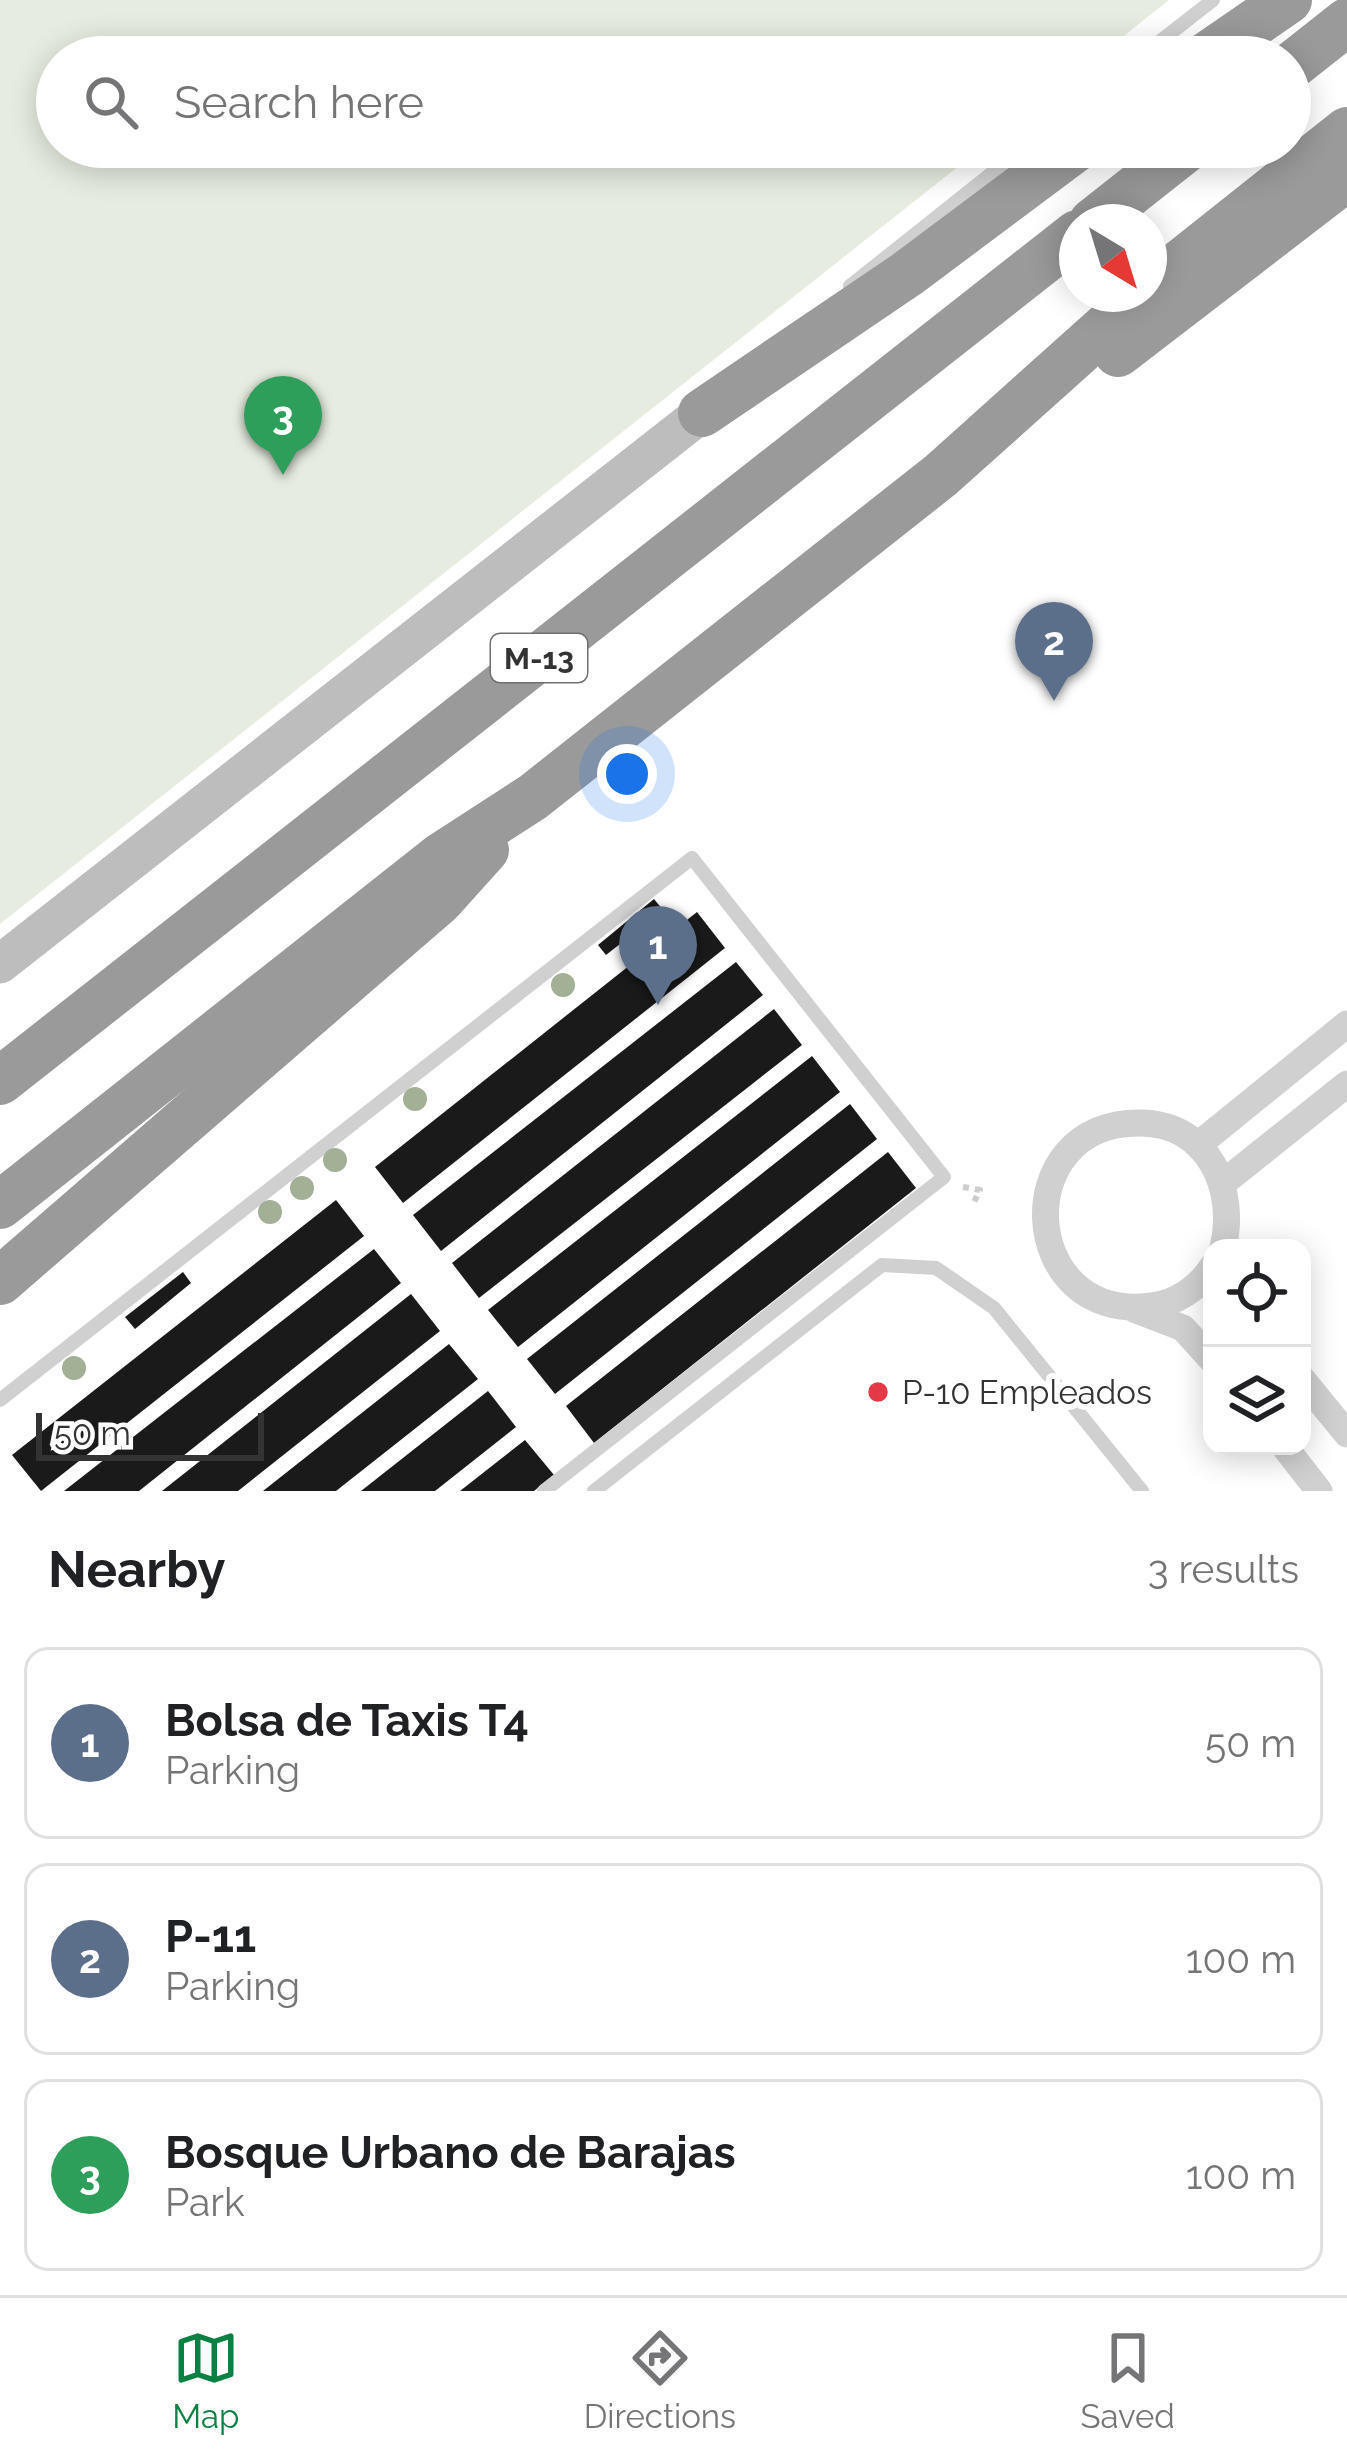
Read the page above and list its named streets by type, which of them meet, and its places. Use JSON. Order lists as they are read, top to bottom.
{
  "streets": {
    "highway": ["M-13"]
  },
  "places": ["P-10 Empleados"],
  "scale_bar": "50 m",
  "north": "bottom right",
  "page": {
    "search": "Search here",
    "pins": ["3", "2", "1"],
    "scale": "50 m",
    "heading": ["Nearby", "3 results"],
    "list": [
      {
        "mark": "1",
        "name": "Bolsa de Taxis T4",
        "note": "Parking",
        "value": "50 m"
      },
      {
        "mark": "2",
        "name": "P-11",
        "note": "Parking",
        "value": "100 m"
      },
      {
        "mark": "3",
        "name": "Bosque Urbano de Barajas",
        "note": "Park",
        "value": "100 m"
      }
    ],
    "nav": ["Map", "Directions", "Saved"]
  }
}
